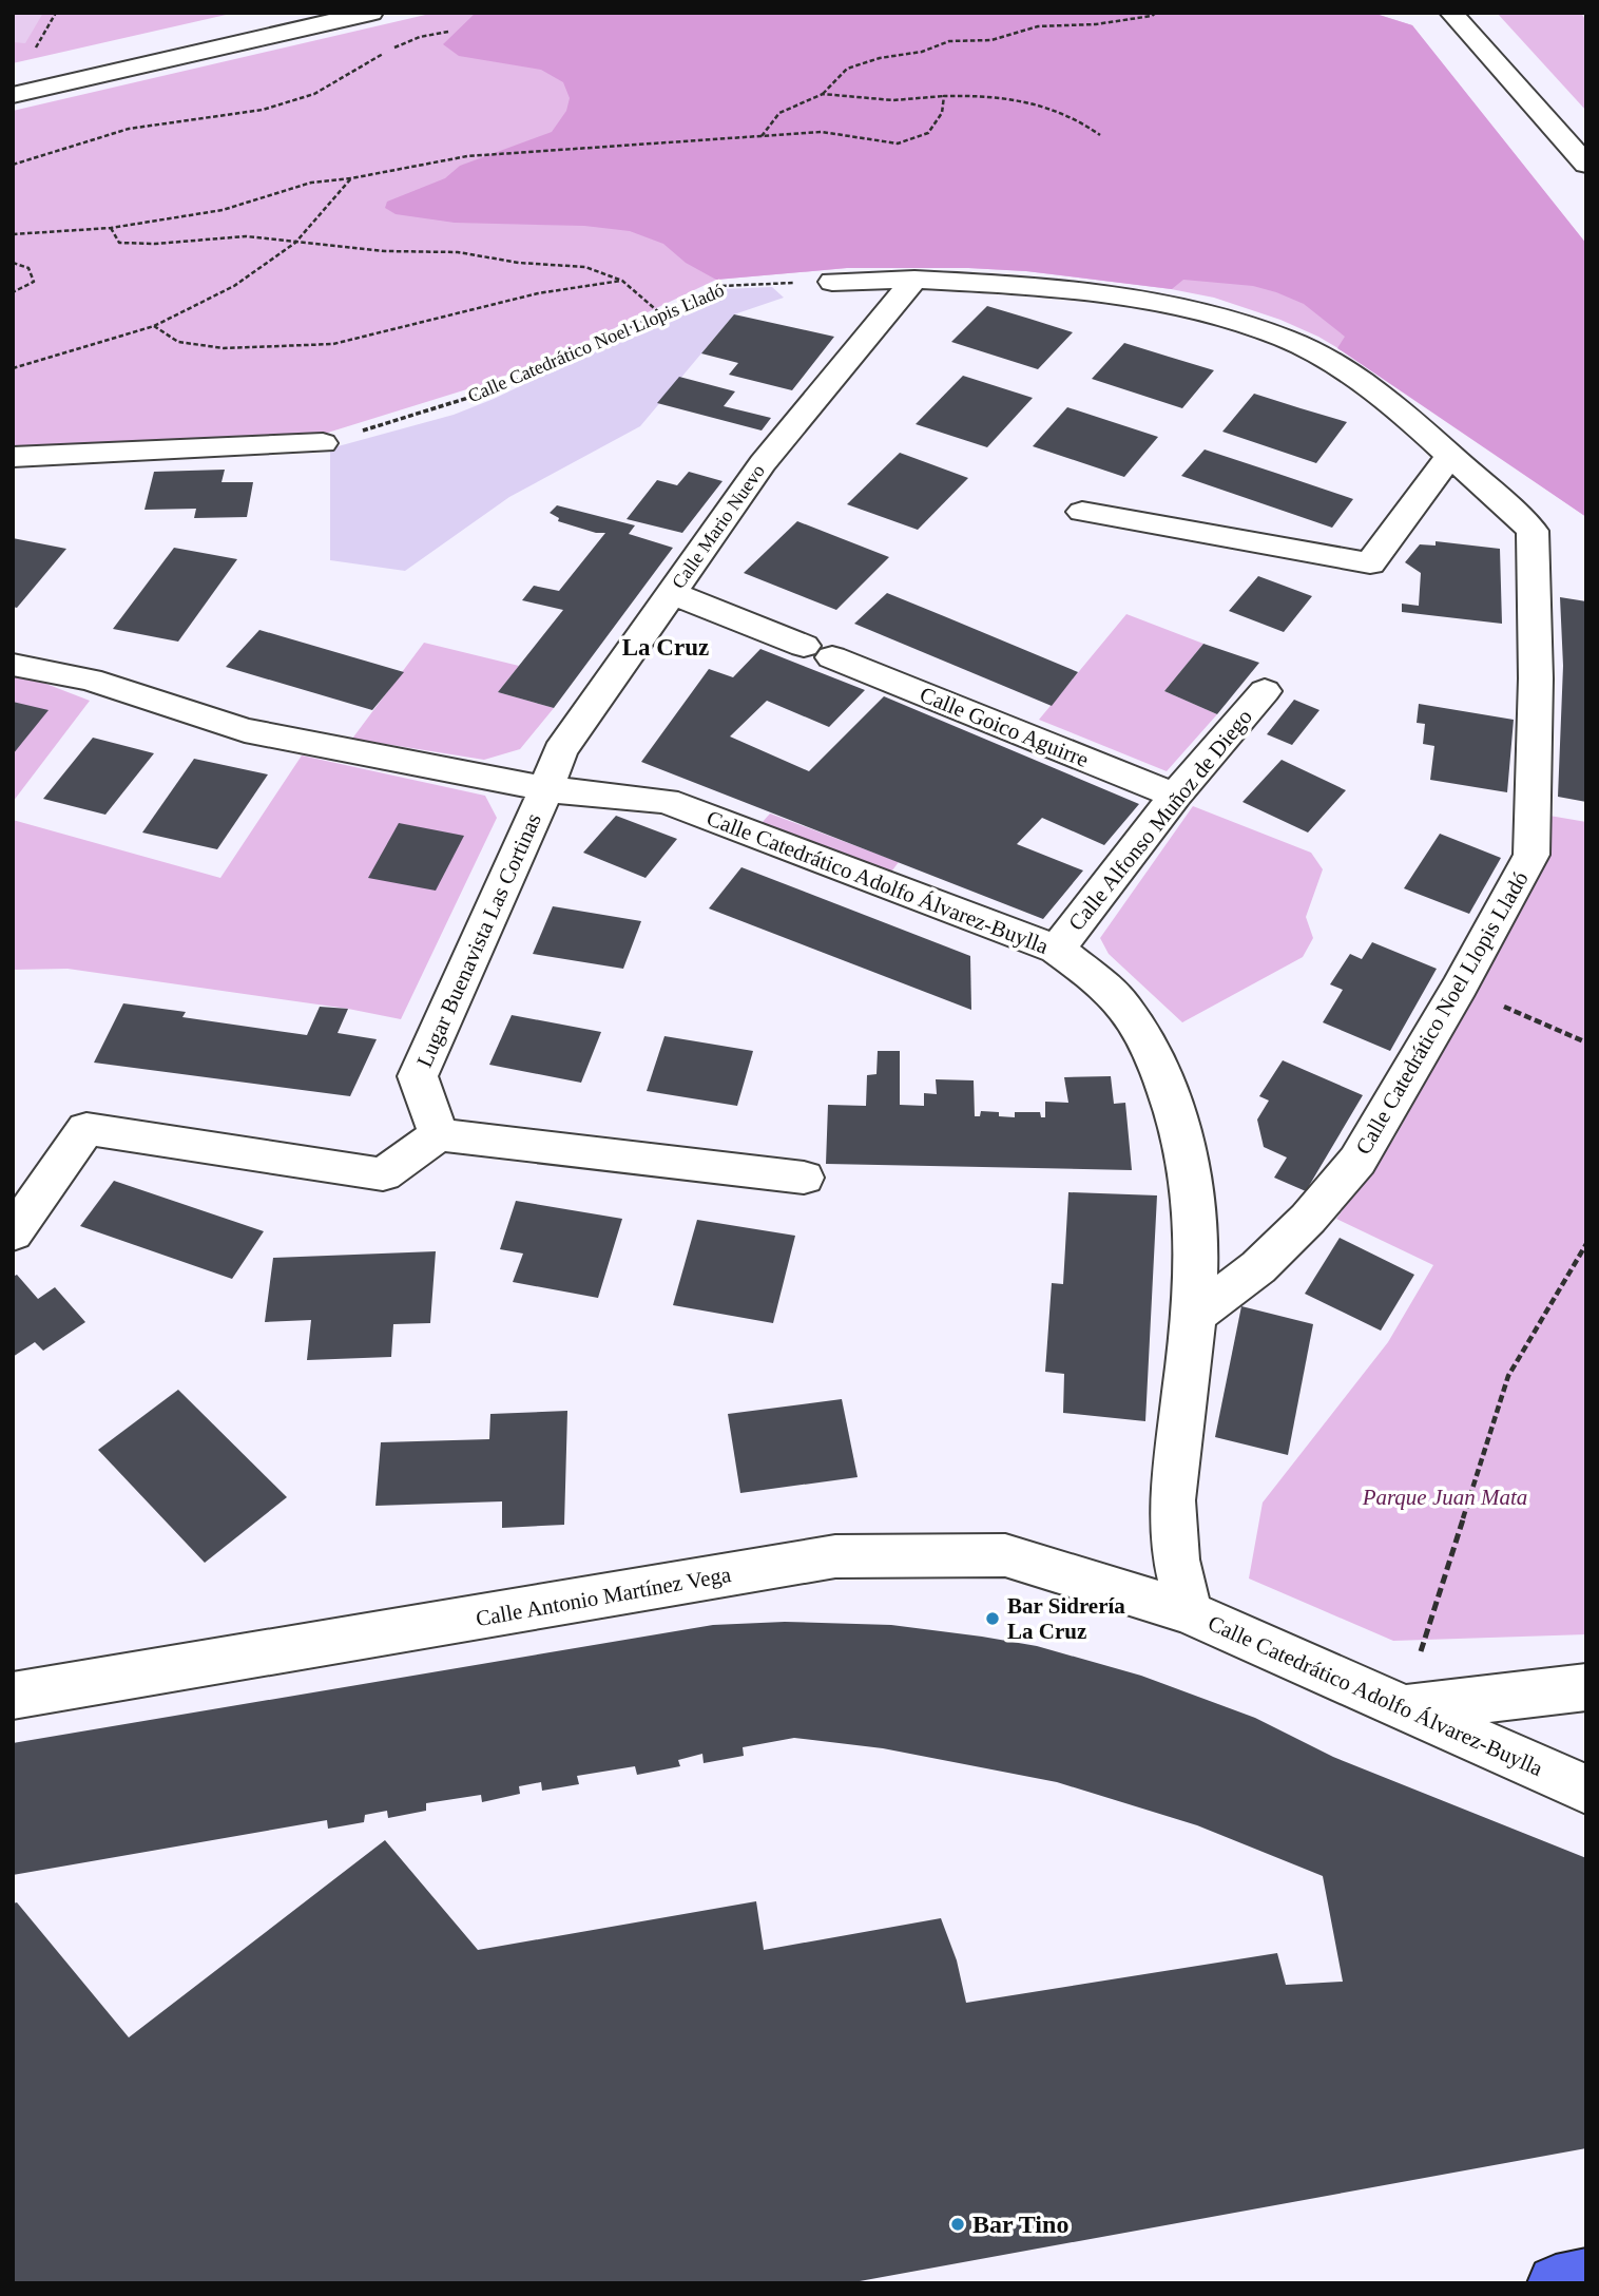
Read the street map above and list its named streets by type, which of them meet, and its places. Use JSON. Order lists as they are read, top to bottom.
{
  "streets": {
    "street": [
      "Calle Catedrático Noel Llopis Lladó",
      "Calle Mario Nuevo",
      "Calle Goico Aguirre",
      "Calle Alfonso Muñoz de Diego",
      "Calle Catedrático Adolfo Álvarez-Buylla",
      "Lugar Buenavista Las Cortinas",
      "Calle Antonio Martínez Vega"
    ]
  },
  "crossings": [
    ["Calle Catedrático Noel Llopis Lladó", "Calle Mario Nuevo"],
    ["Calle Catedrático Noel Llopis Lladó", "Calle Catedrático Adolfo Álvarez-Buylla"],
    ["Calle Mario Nuevo", "Calle Goico Aguirre"],
    ["Calle Mario Nuevo", "Calle Catedrático Adolfo Álvarez-Buylla"],
    ["Calle Mario Nuevo", "Lugar Buenavista Las Cortinas"],
    ["Calle Goico Aguirre", "Calle Alfonso Muñoz de Diego"],
    ["Calle Alfonso Muñoz de Diego", "Calle Catedrático Adolfo Álvarez-Buylla"],
    ["Calle Catedrático Adolfo Álvarez-Buylla", "Lugar Buenavista Las Cortinas"],
    ["Calle Catedrático Adolfo Álvarez-Buylla", "Calle Antonio Martínez Vega"]
  ],
  "districts": ["La Cruz"],
  "parks": ["Parque Juan Mata"],
  "places": ["Bar Sidrería La Cruz", "Bar Tino"]
}
